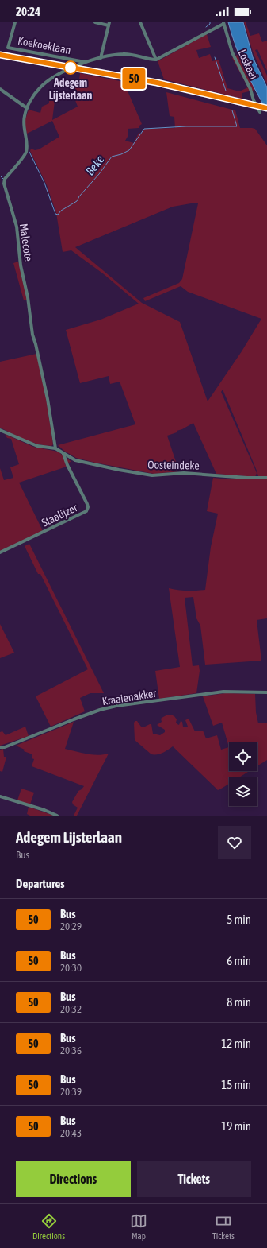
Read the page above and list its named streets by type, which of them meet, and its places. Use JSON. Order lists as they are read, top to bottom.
{
  "streets": {
    "street": [
      "Koekoeklaan",
      "Loskaai",
      "Malecote",
      "Oosteindeke",
      "Staalijzer",
      "Kraaienakker"
    ]
  },
  "crossings": [
    ["Koekoeklaan", "Malecote"],
    ["Malecote", "Oosteindeke"],
    ["Oosteindeke", "Staalijzer"]
  ],
  "water": ["Beke"],
  "places": ["Adegem Lijsterlaan"],
  "lines": ["bus line 50"],
  "page": {
    "status": "20:24",
    "on_map": "50",
    "heading": [
      ["Adegem Lijsterlaan", "Bus"],
      "Departures"
    ],
    "list": [
      {
        "mark": "50",
        "name": "Bus",
        "note": "20:29",
        "value": "5 min"
      },
      {
        "mark": "50",
        "name": "Bus",
        "note": "20:30",
        "value": "6 min"
      },
      {
        "mark": "50",
        "name": "Bus",
        "note": "20:32",
        "value": "8 min"
      },
      {
        "mark": "50",
        "name": "Bus",
        "note": "20:36",
        "value": "12 min"
      },
      {
        "mark": "50",
        "name": "Bus",
        "note": "20:39",
        "value": "15 min"
      },
      {
        "mark": "50",
        "name": "Bus",
        "note": "20:43",
        "value": "19 min"
      }
    ],
    "buttons": ["Directions", "Tickets"],
    "tabs": ["Directions", "Map", "Tickets"]
  }
}
